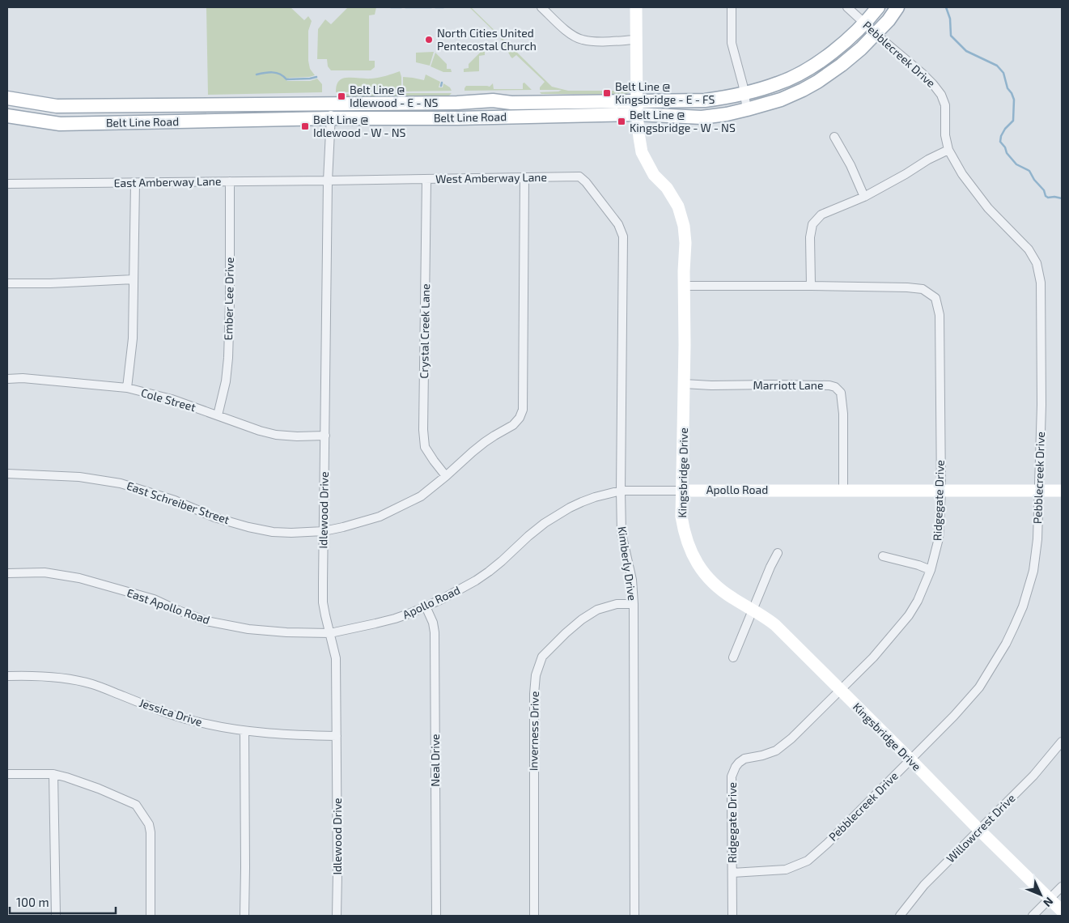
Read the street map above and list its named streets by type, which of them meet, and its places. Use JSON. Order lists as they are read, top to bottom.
{
  "streets": {
    "main road": ["Belt Line Road"],
    "street": [
      "Pebblecreek Drive",
      "West Amberway Lane",
      "East Amberway Lane",
      "Ember Lee Drive",
      "Crystal Creek Lane",
      "Marriott Lane",
      "Cole Street",
      "Kingsbridge Drive",
      "Apollo Road",
      "Ridgegate Drive",
      "East Schreiber Street",
      "Idlewood Drive",
      "Kimberly Drive",
      "East Apollo Road",
      "Jessica Drive",
      "Inverness Drive",
      "Neal Drive",
      "Willowcrest Drive"
    ]
  },
  "crossings": [
    ["Pebblecreek Drive", "Belt Line Road"],
    ["Pebblecreek Drive", "Kingsbridge Drive"],
    ["Pebblecreek Drive", "Apollo Road"],
    ["Pebblecreek Drive", "Ridgegate Drive"],
    ["Belt Line Road", "Kingsbridge Drive"],
    ["Belt Line Road", "Idlewood Drive"],
    ["West Amberway Lane", "East Amberway Lane"],
    ["West Amberway Lane", "Crystal Creek Lane"],
    ["West Amberway Lane", "East Schreiber Street"],
    ["West Amberway Lane", "Idlewood Drive"],
    ["West Amberway Lane", "Kimberly Drive"],
    ["East Amberway Lane", "Ember Lee Drive"],
    ["East Amberway Lane", "Idlewood Drive"],
    ["Ember Lee Drive", "Cole Street"],
    ["Crystal Creek Lane", "East Schreiber Street"],
    ["Marriott Lane", "Kingsbridge Drive"],
    ["Marriott Lane", "Apollo Road"],
    ["Cole Street", "Idlewood Drive"],
    ["Kingsbridge Drive", "Apollo Road"],
    ["Kingsbridge Drive", "Ridgegate Drive"],
    ["Kingsbridge Drive", "Willowcrest Drive"],
    ["Apollo Road", "Ridgegate Drive"],
    ["Apollo Road", "Idlewood Drive"],
    ["Apollo Road", "Kimberly Drive"],
    ["Apollo Road", "East Apollo Road"],
    ["Apollo Road", "Neal Drive"],
    ["East Schreiber Street", "Idlewood Drive"],
    ["Idlewood Drive", "East Apollo Road"],
    ["Idlewood Drive", "Jessica Drive"],
    ["Kimberly Drive", "Inverness Drive"]
  ],
  "places": {
    "other": ["North Cities United Pentecostal Church"],
    "transit": [
      "Belt Line @ Kingsbridge - E - FS",
      "Belt Line @ Idlewood - E - NS",
      "Belt Line @ Kingsbridge - W - NS",
      "Belt Line @ Idlewood - W - NS"
    ]
  },
  "scale_bar": "100 m",
  "north": "bottom right"
}
